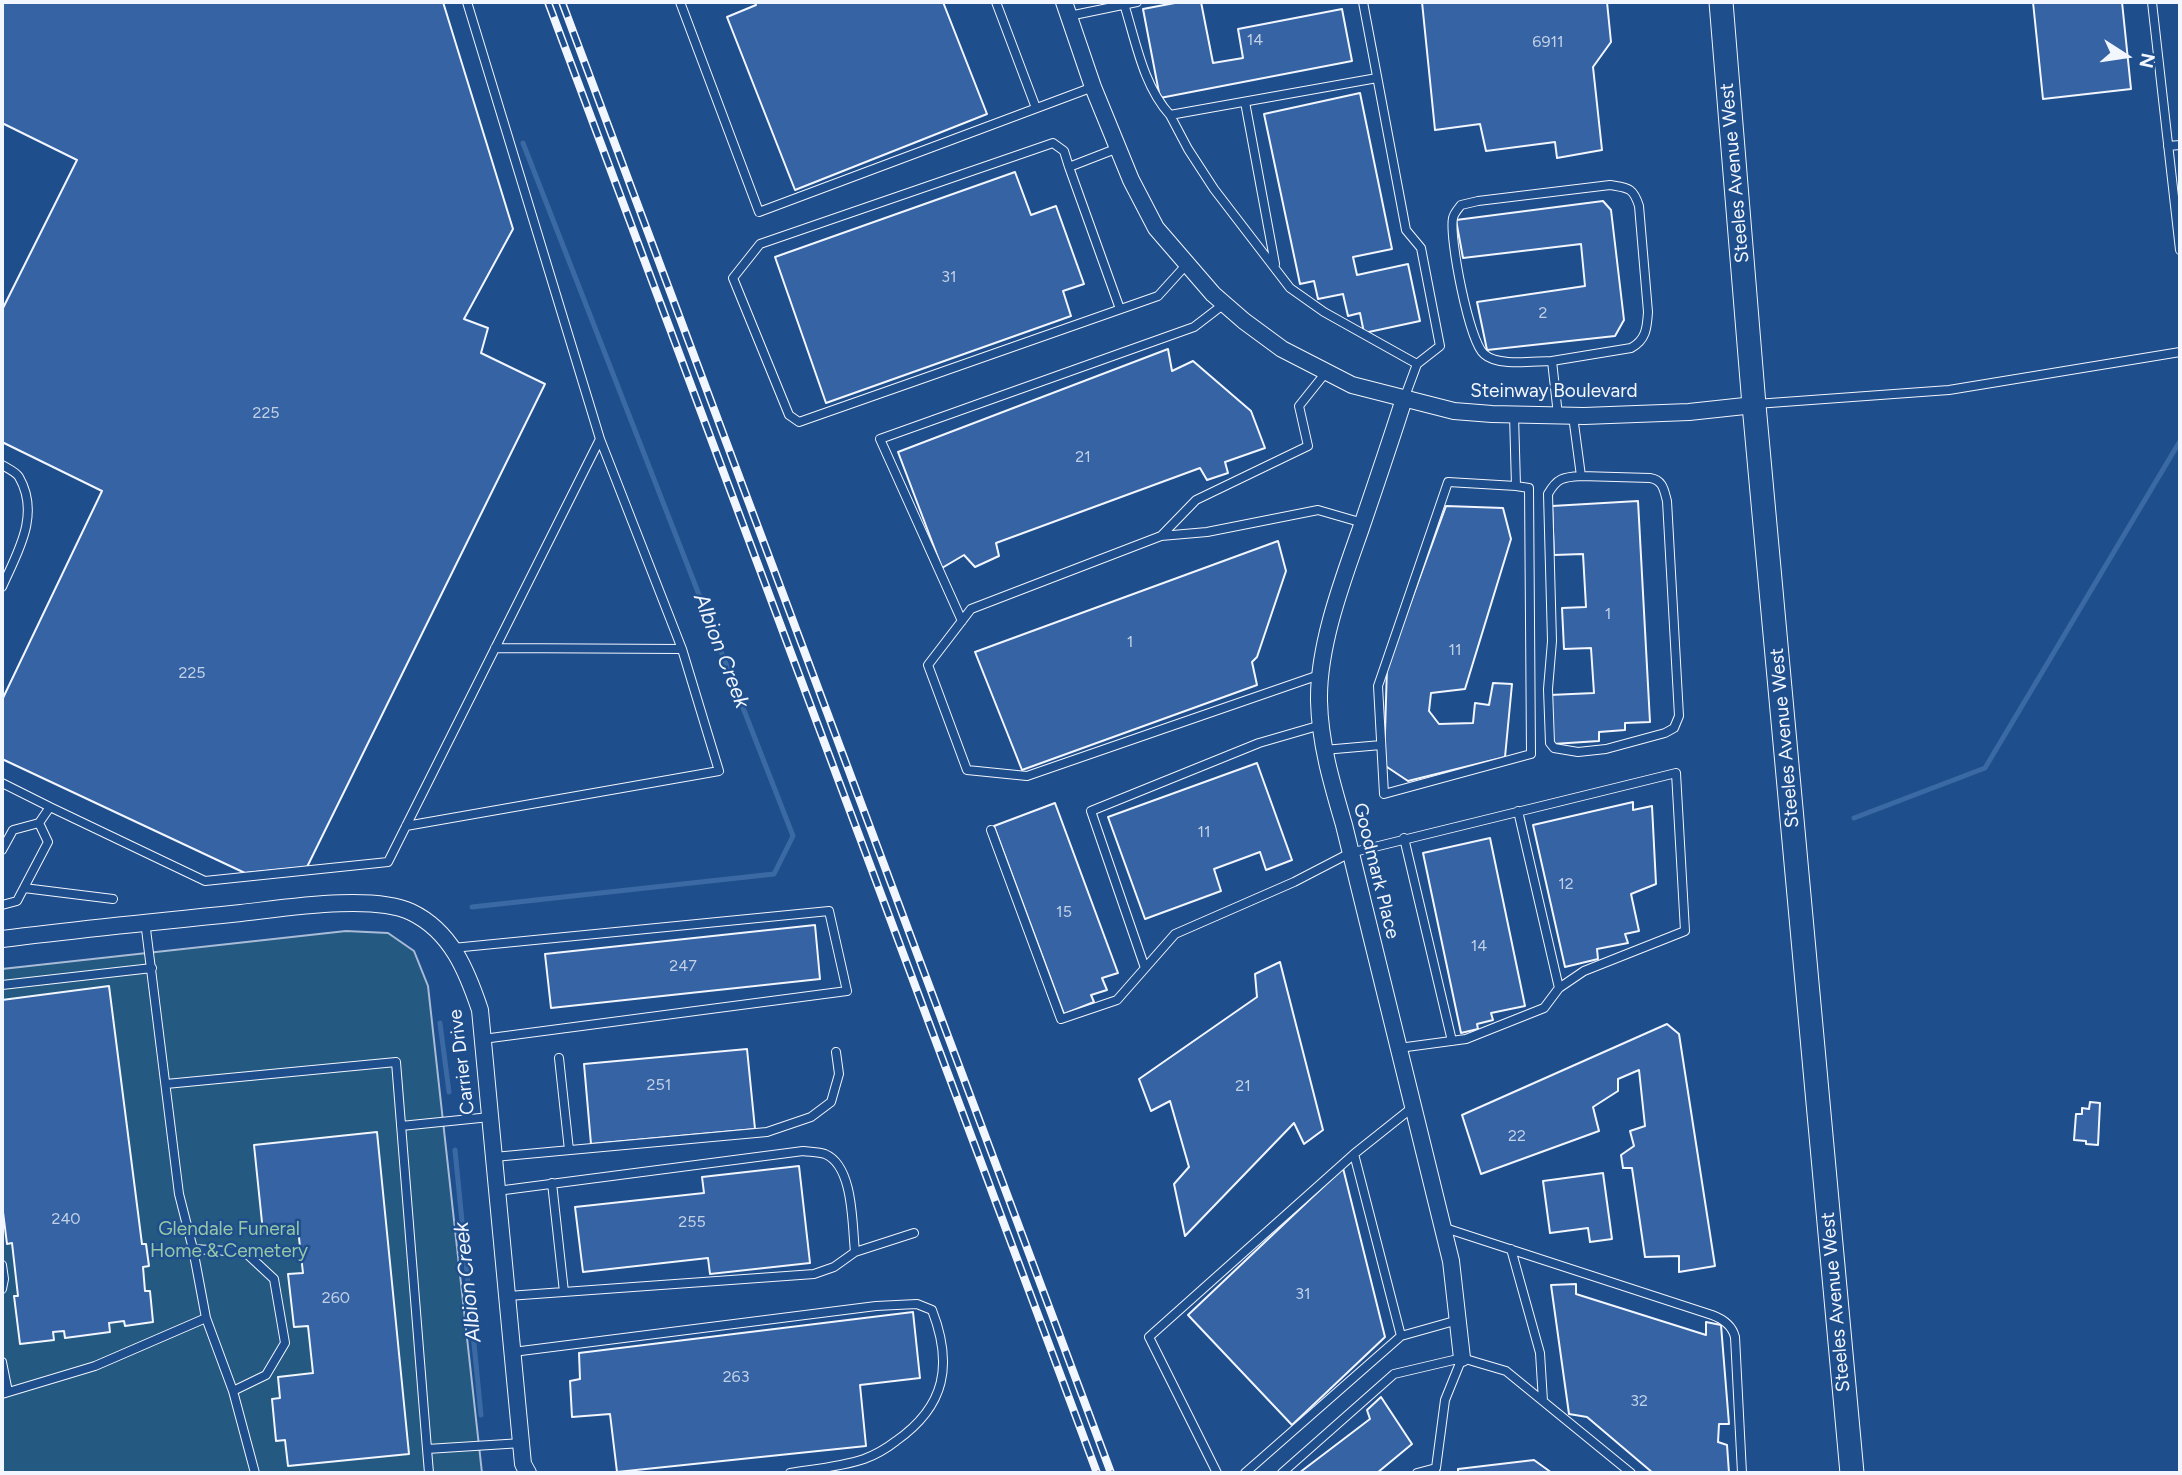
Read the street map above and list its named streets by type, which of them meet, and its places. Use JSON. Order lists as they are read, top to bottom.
{
  "streets": {
    "main road": ["Steeles Avenue West"],
    "street": ["Steinway Boulevard", "Goodmark Place", "Carrier Drive"]
  },
  "crossings": [
    ["Steeles Avenue West", "Steinway Boulevard"],
    ["Steinway Boulevard", "Goodmark Place"]
  ],
  "water": ["Albion Creek"],
  "parks": ["Glendale Funeral Home & Cemetery"],
  "house_numbers": [
    "14",
    "6911",
    "31",
    "2",
    "225",
    "21",
    "1",
    "1",
    "11",
    "225",
    "11",
    "12",
    "15",
    "14",
    "247",
    "251",
    "21",
    "22",
    "240",
    "255",
    "31",
    "260",
    "263",
    "32"
  ],
  "north": "right"
}
